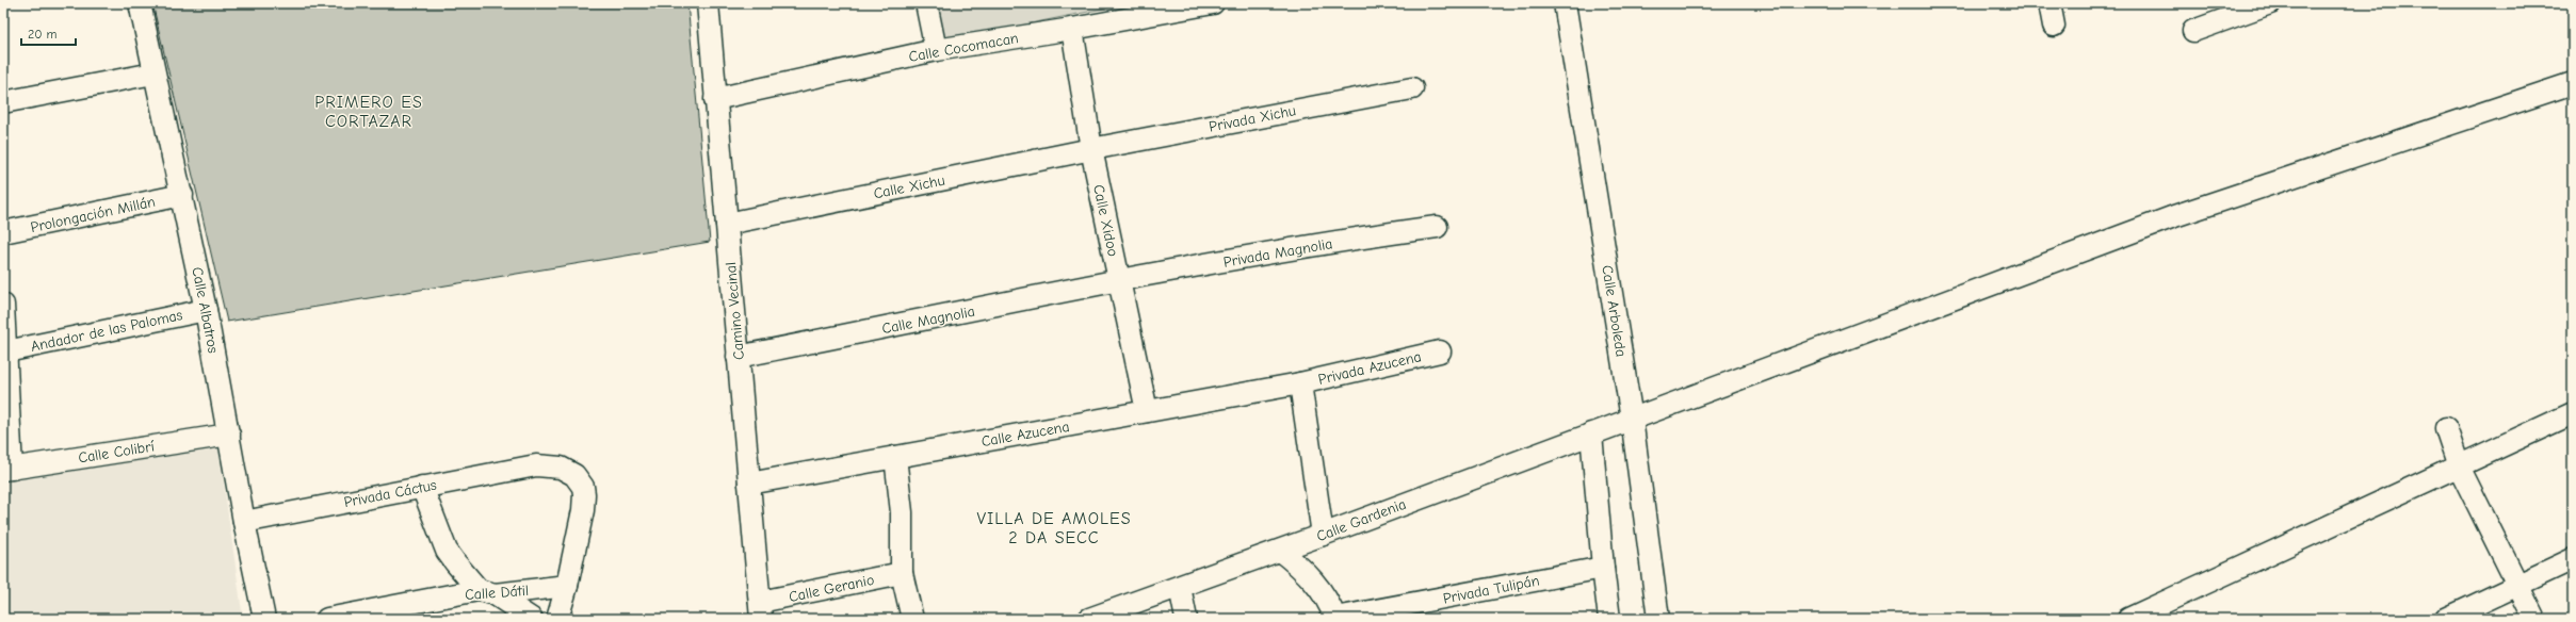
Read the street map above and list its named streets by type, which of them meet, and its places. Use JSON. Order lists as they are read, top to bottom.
{
  "streets": {
    "street": [
      "Calle Cocomacan",
      "Privada Xichu",
      "Calle Xichu",
      "Prolongación Millán",
      "Calle Xidoo",
      "Privada Magnolia",
      "Calle Albatros",
      "Camino Vecinal",
      "Calle Arboleda",
      "Calle Magnolia",
      "Andador de las Palomas",
      "Privada Azucena",
      "Calle Azucena",
      "Calle Colibrí",
      "Privada Cáctus",
      "Calle Gardenia",
      "Calle Geranio",
      "Privada Tulipán",
      "Calle Dátil"
    ]
  },
  "crossings": [
    ["Calle Cocomacan", "Calle Xidoo"],
    ["Calle Cocomacan", "Camino Vecinal"],
    ["Privada Xichu", "Calle Xichu"],
    ["Privada Xichu", "Calle Xidoo"],
    ["Calle Xichu", "Calle Xidoo"],
    ["Calle Xichu", "Camino Vecinal"],
    ["Prolongación Millán", "Calle Albatros"],
    ["Calle Xidoo", "Privada Magnolia"],
    ["Calle Xidoo", "Calle Magnolia"],
    ["Calle Xidoo", "Calle Azucena"],
    ["Privada Magnolia", "Calle Magnolia"],
    ["Calle Albatros", "Andador de las Palomas"],
    ["Calle Albatros", "Calle Colibrí"],
    ["Calle Albatros", "Privada Cáctus"],
    ["Camino Vecinal", "Calle Magnolia"],
    ["Camino Vecinal", "Calle Azucena"],
    ["Camino Vecinal", "Calle Geranio"],
    ["Calle Arboleda", "Calle Gardenia"],
    ["Privada Azucena", "Calle Azucena"],
    ["Privada Cáctus", "Calle Dátil"]
  ],
  "districts": ["PRIMERO ES CORTAZAR", "VILLA DE AMOLES 2 DA SECC"],
  "scale_bar": "20 m"
}
